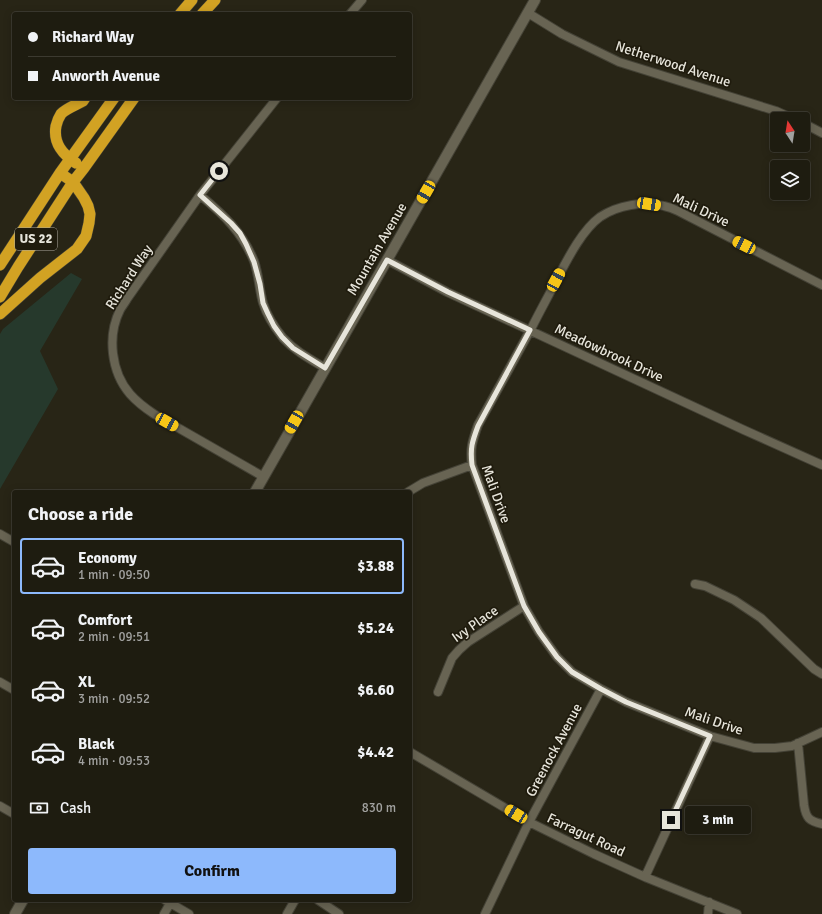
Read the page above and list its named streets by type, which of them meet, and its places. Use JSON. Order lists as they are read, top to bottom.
{
  "streets": {
    "highway": ["US 22"],
    "street": [
      "Netherwood Avenue",
      "Mali Drive",
      "Mountain Avenue",
      "Richard Way",
      "Meadowbrook Drive",
      "Ivy Place",
      "Greenock Avenue",
      "Farragut Road"
    ]
  },
  "crossings": [
    ["Netherwood Avenue", "Mountain Avenue"],
    ["Mali Drive", "Meadowbrook Drive"],
    ["Mali Drive", "Ivy Place"],
    ["Mali Drive", "Greenock Avenue"],
    ["Mountain Avenue", "Richard Way"],
    ["Mountain Avenue", "Meadowbrook Drive"],
    ["Greenock Avenue", "Farragut Road"]
  ],
  "north": "top",
  "page": {
    "banner": ["Richard Way", "Anworth Avenue"],
    "heading": "Choose a ride",
    "list": [
      {
        "name": "Economy",
        "note": "1 min · 09:50",
        "value": "$3.88"
      },
      {
        "name": "Comfort",
        "note": "2 min · 09:51",
        "value": "$5.24"
      },
      {
        "name": "XL",
        "note": "3 min · 09:52",
        "value": "$6.60"
      },
      {
        "name": "Black",
        "note": "4 min · 09:53",
        "value": "$4.42"
      }
    ],
    "pay": ["Cash", "830 m"],
    "bubble": "3 min",
    "buttons": "Confirm"
  }
}
